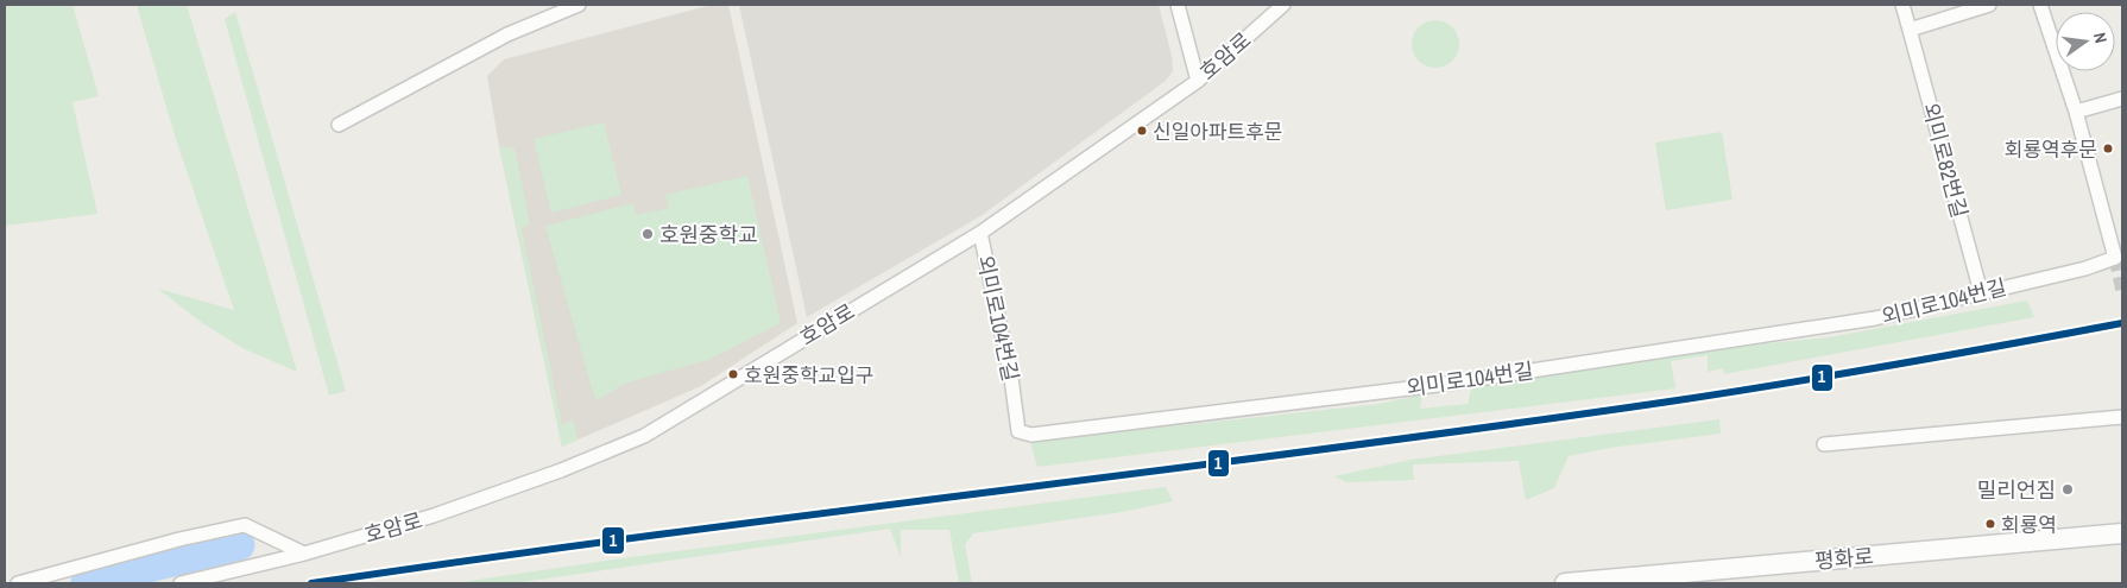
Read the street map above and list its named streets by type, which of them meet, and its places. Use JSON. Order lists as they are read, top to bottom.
{
  "streets": {
    "main road": ["평화로"],
    "street": ["호암로", "외미로82번길", "외미로104번길"]
  },
  "crossings": [
    ["호암로", "외미로104번길"],
    ["외미로82번길", "외미로104번길"]
  ],
  "places": [
    "신일아파트후문",
    "회룡역후문",
    "호원중학교",
    "호원중학교입구",
    "밀리언짐",
    "회룡역"
  ],
  "lines": ["transit line 1"],
  "north": "right"
}
